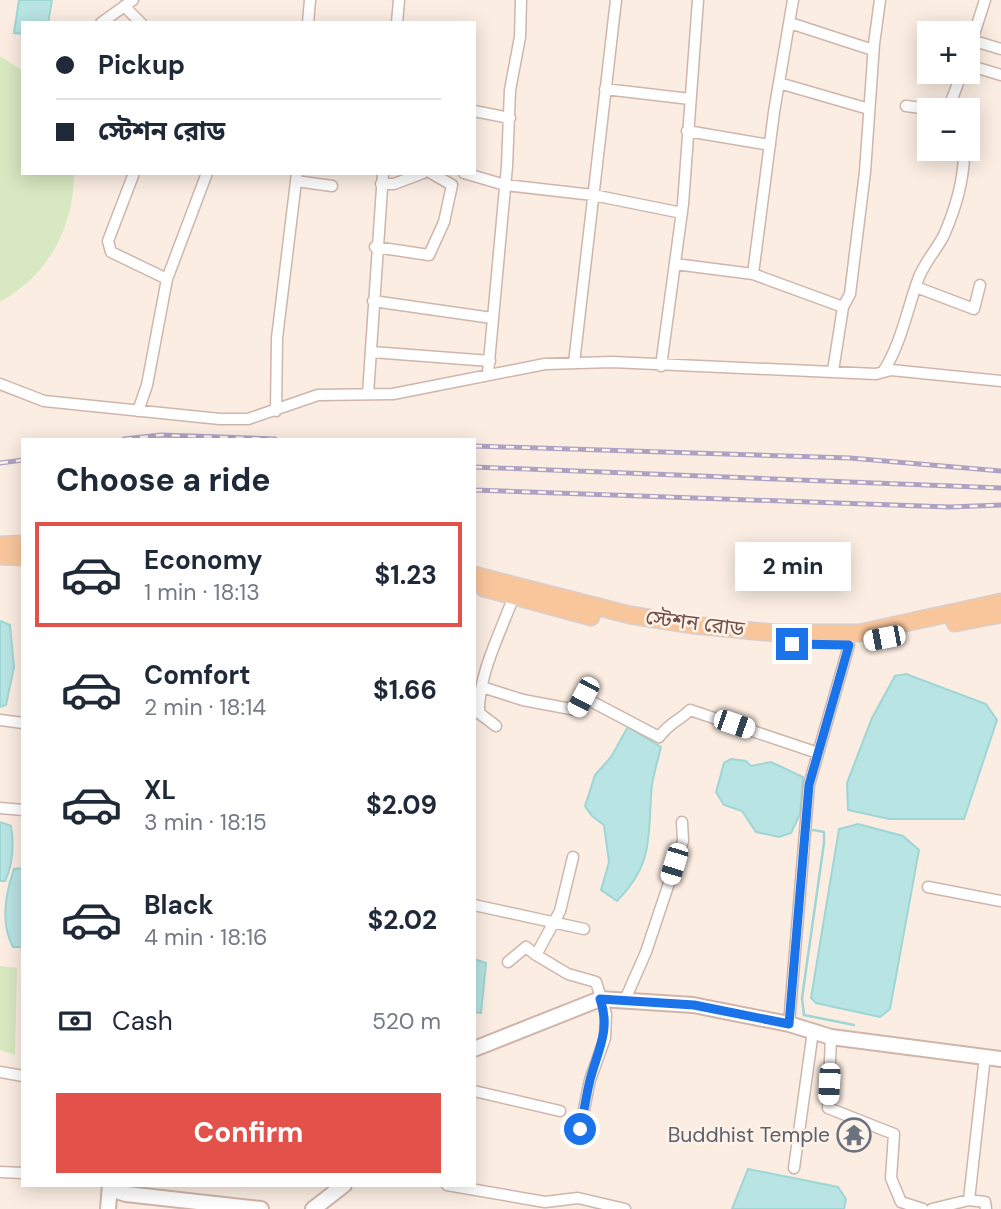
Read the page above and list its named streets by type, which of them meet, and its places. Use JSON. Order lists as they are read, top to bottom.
{
  "streets": {
    "main road": ["স্টেশন রোড"]
  },
  "places": {
    "temple": ["Buddhist Temple"]
  },
  "page": {
    "map_buttons": ["+", "−"],
    "banner": ["Pickup", "স্টেশন রোড"],
    "heading": "Choose a ride",
    "list": [
      {
        "name": "Economy",
        "note": "1 min · 18:13",
        "value": "$1.23"
      },
      {
        "name": "Comfort",
        "note": "2 min · 18:14",
        "value": "$1.66"
      },
      {
        "name": "XL",
        "note": "3 min · 18:15",
        "value": "$2.09"
      },
      {
        "name": "Black",
        "note": "4 min · 18:16",
        "value": "$2.02"
      }
    ],
    "bubble": "2 min",
    "pay": ["Cash", "520 m"],
    "buttons": "Confirm"
  }
}
